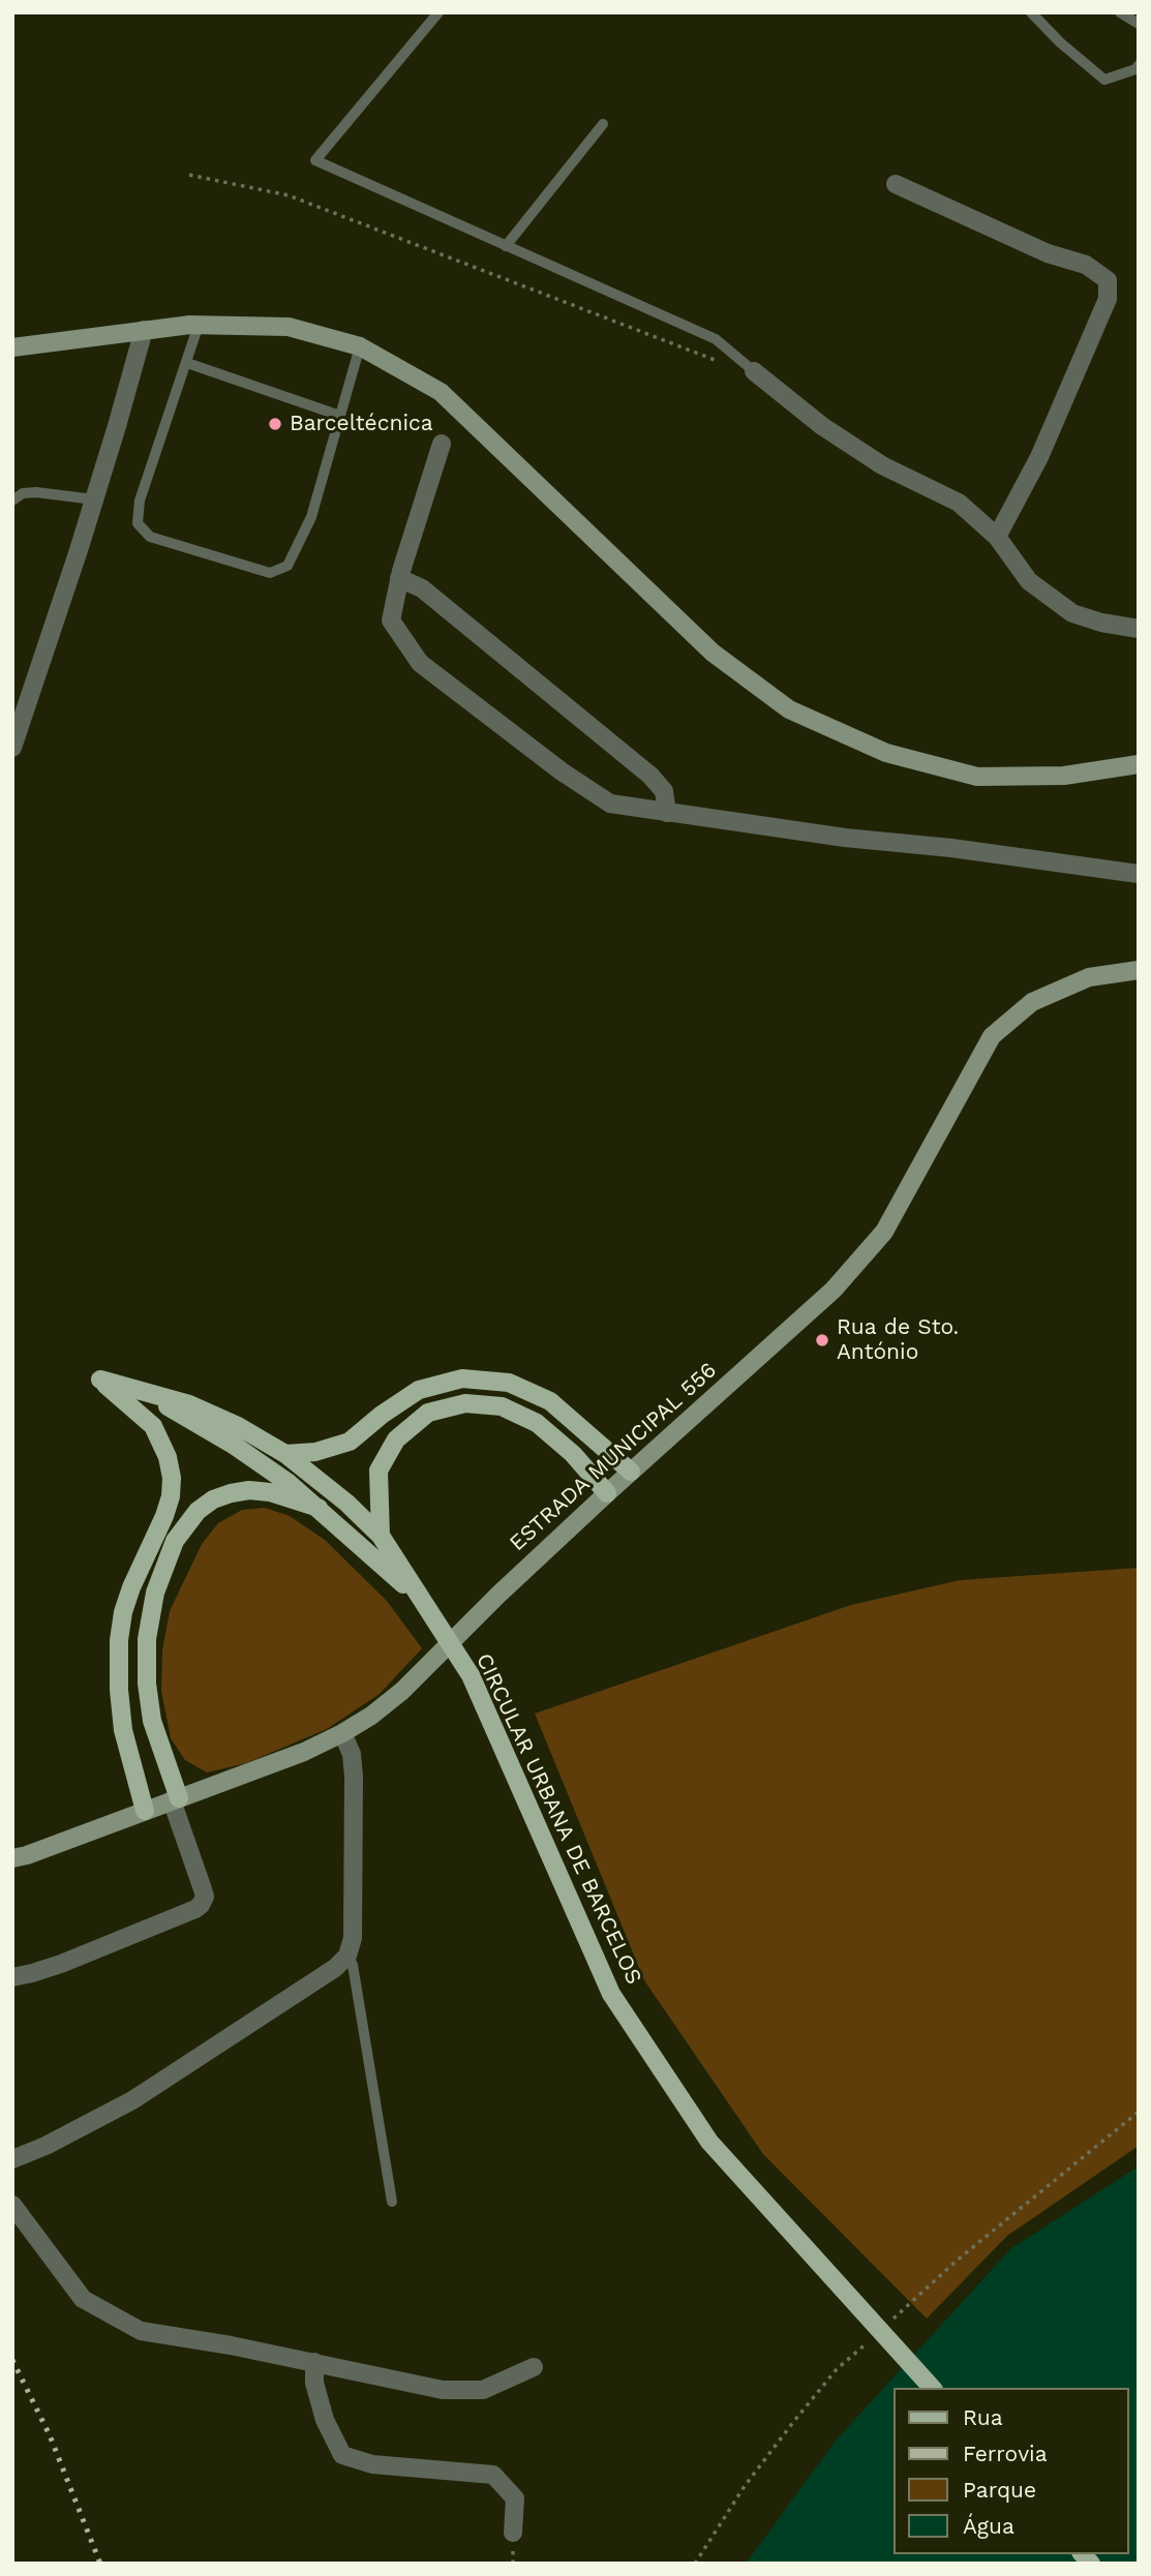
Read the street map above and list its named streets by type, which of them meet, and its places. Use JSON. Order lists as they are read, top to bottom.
{
  "streets": {
    "main road": ["ESTRADA MUNICIPAL 556", "CIRCULAR URBANA DE BARCELOS"]
  },
  "places": ["Barceltécnica", "Rua de Sto. António"],
  "legend": [
    "Rua",
    "Ferrovia",
    "Parque",
    "Água"
  ]
}
